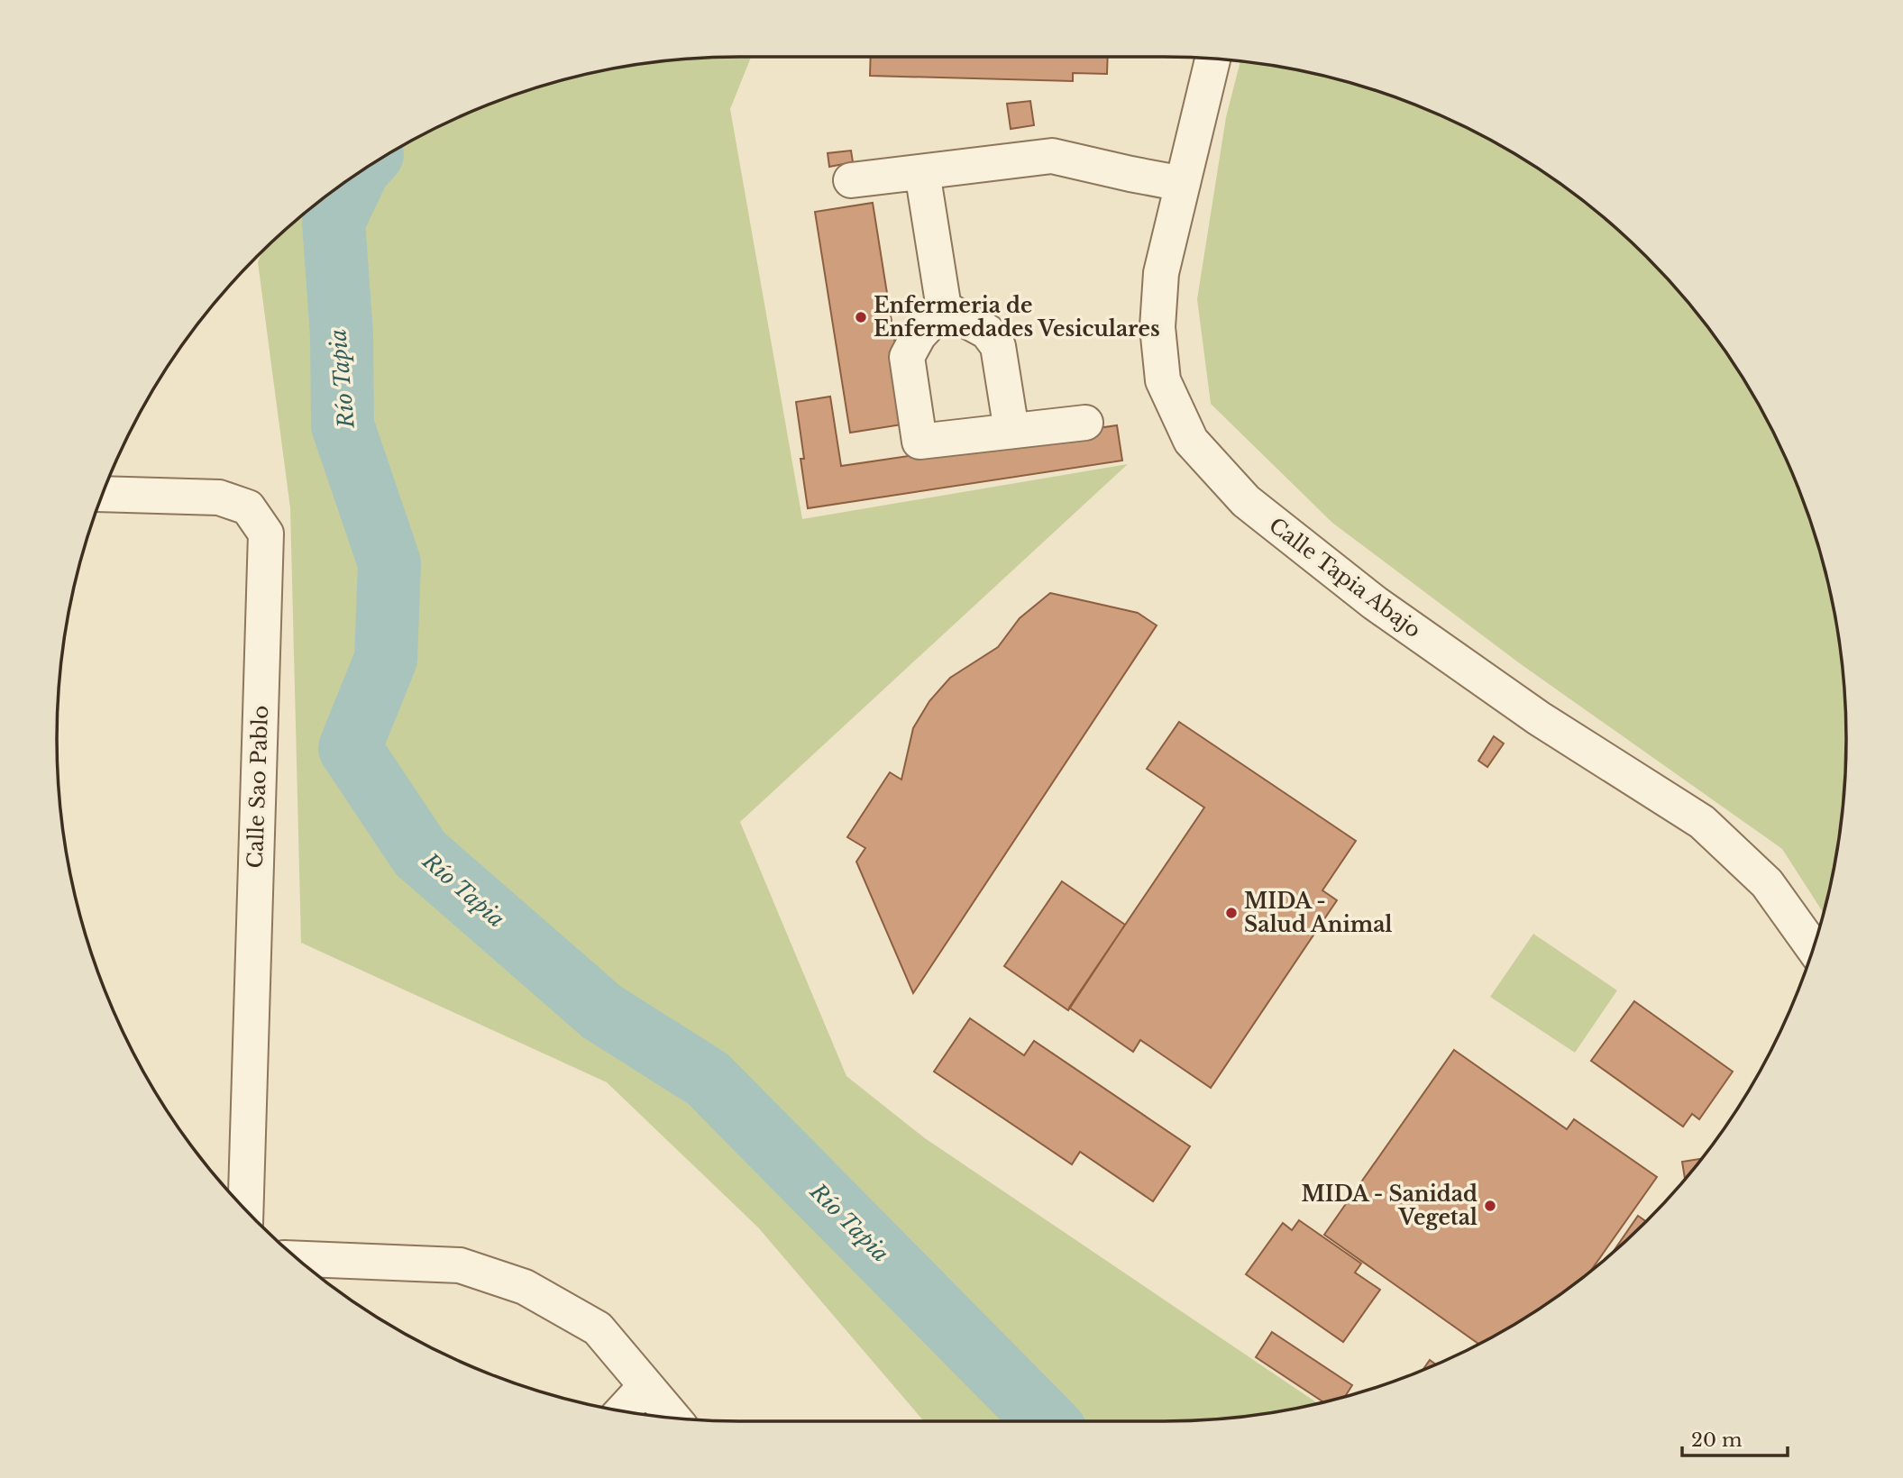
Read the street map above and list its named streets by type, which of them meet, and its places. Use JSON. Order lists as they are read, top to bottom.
{
  "streets": {
    "street": ["Calle Tapia Abajo", "Calle Sao Pablo"]
  },
  "water": ["Río Tapia"],
  "places": ["Enfermeria de Enfermedades Vesiculares", "MIDA - Salud Animal", "MIDA - Sanidad Vegetal"],
  "scale_bar": "20 m"
}
